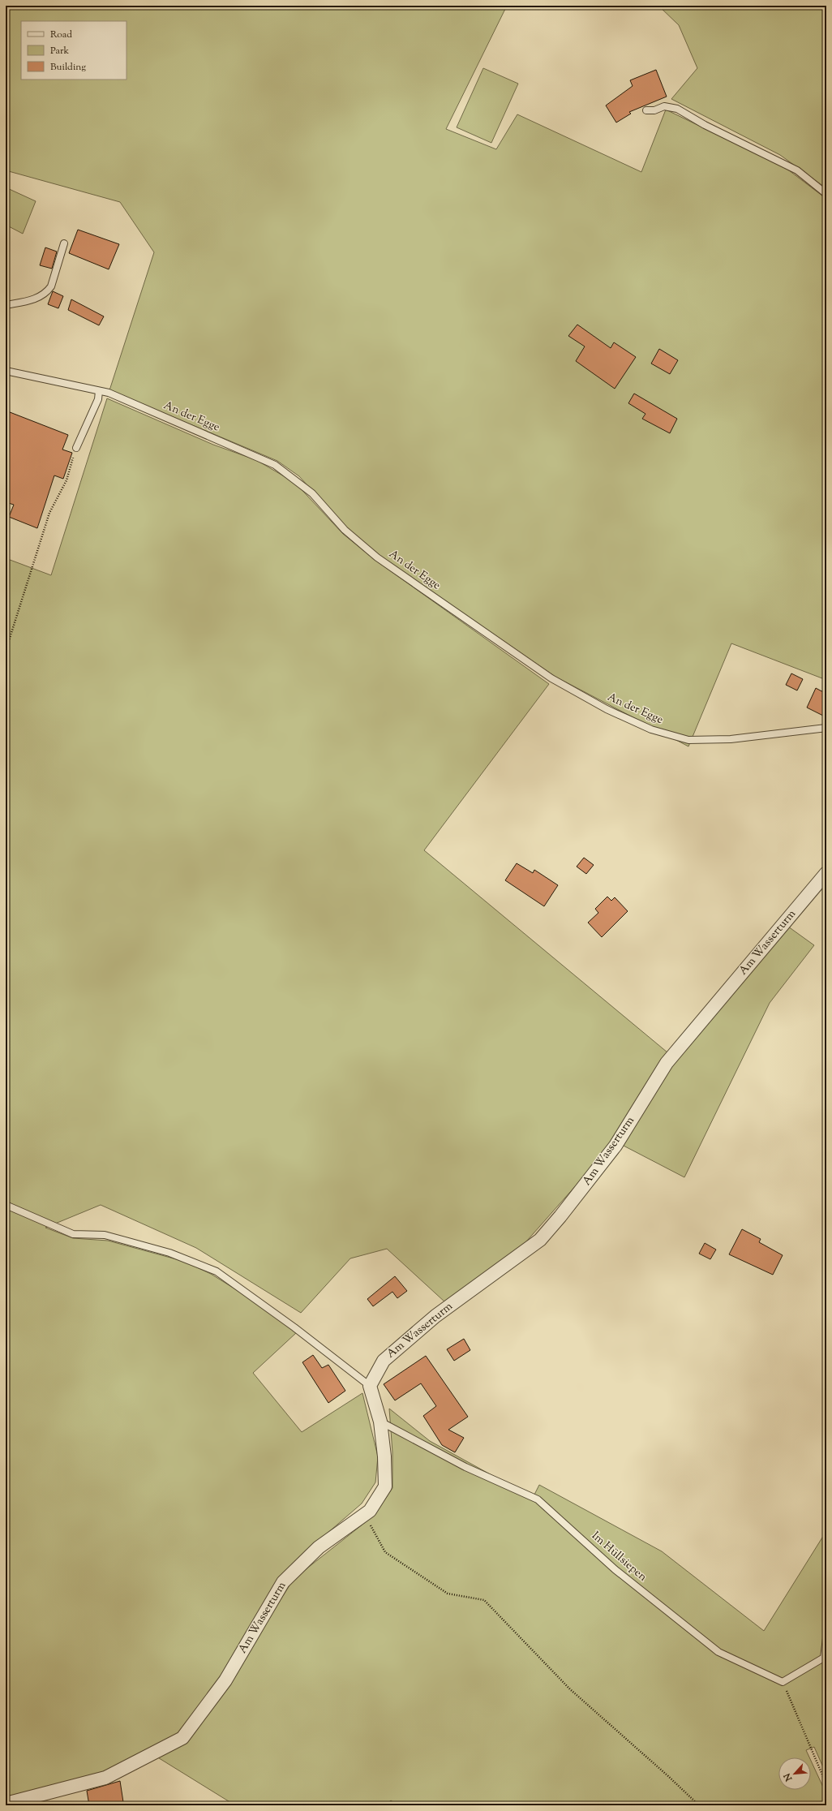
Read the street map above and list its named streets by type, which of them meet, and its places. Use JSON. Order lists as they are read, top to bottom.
{
  "streets": {
    "street": ["Am Wasserturm"],
    "lane": ["An der Egge", "Im Hüllsiepen"]
  },
  "crossings": [
    ["Am Wasserturm", "Im Hüllsiepen"]
  ],
  "legend": ["Road", "Park", "Building"],
  "north": "bottom left"
}
